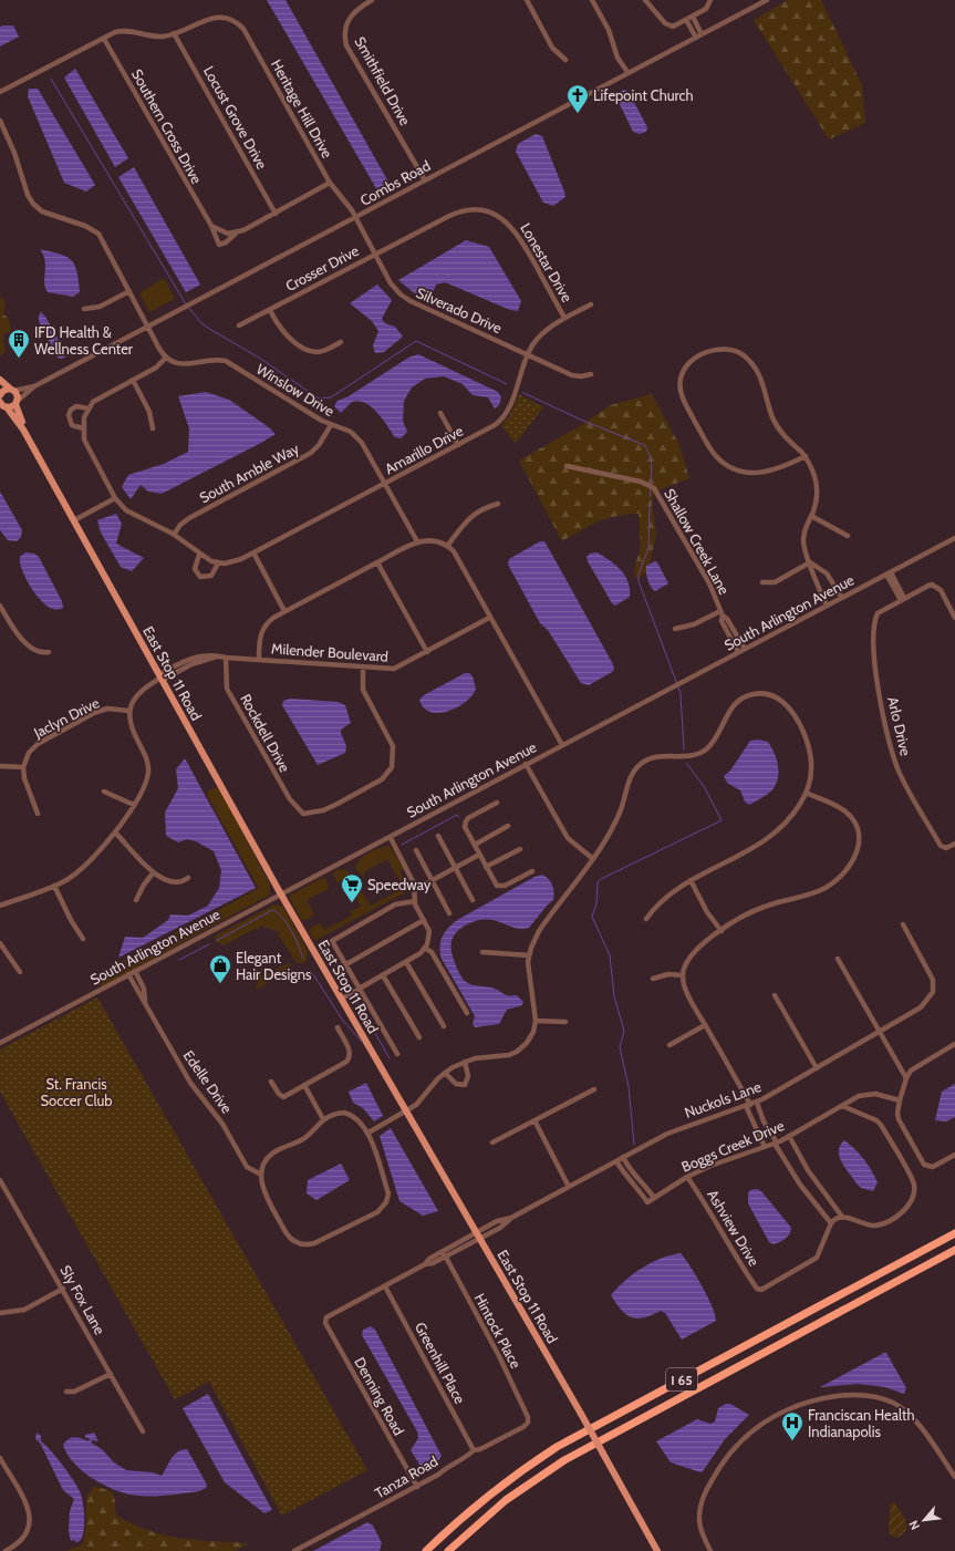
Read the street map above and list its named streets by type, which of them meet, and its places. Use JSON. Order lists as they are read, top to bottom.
{
  "streets": {
    "highway": ["I 65"],
    "main road": ["East Stop 11 Road"],
    "street": [
      "Smithfield Drive",
      "Heritage Hill Drive",
      "Locust Grove Drive",
      "Southern Cross Drive",
      "Combs Road",
      "Lonestar Drive",
      "Crosser Drive",
      "Silverado Drive",
      "Winslow Drive",
      "Amarillo Drive",
      "South Amble Way",
      "Shallow Creek Lane",
      "South Arlington Avenue",
      "Milender Boulevard",
      "Jaclyn Drive",
      "Arlo Drive",
      "Rockdell Drive",
      "Edelle Drive",
      "Nuckols Lane",
      "Boggs Creek Drive",
      "Ashview Drive",
      "Sly Fox Lane",
      "Hintock Place",
      "Greenhill Place",
      "Denning Road",
      "Tanza Road"
    ]
  },
  "crossings": [
    ["Smithfield Drive", "Combs Road"],
    ["Heritage Hill Drive", "Locust Grove Drive"],
    ["Heritage Hill Drive", "Combs Road"],
    ["Heritage Hill Drive", "Silverado Drive"],
    ["Combs Road", "Silverado Drive"],
    ["Combs Road", "East Stop 11 Road"],
    ["Lonestar Drive", "Crosser Drive"],
    ["Lonestar Drive", "Amarillo Drive"],
    ["Crosser Drive", "Silverado Drive"],
    ["Silverado Drive", "Amarillo Drive"],
    ["Winslow Drive", "Amarillo Drive"],
    ["Winslow Drive", "South Amble Way"],
    ["Shallow Creek Lane", "South Arlington Avenue"],
    ["South Arlington Avenue", "East Stop 11 Road"],
    ["South Arlington Avenue", "Edelle Drive"],
    ["Milender Boulevard", "East Stop 11 Road"],
    ["Milender Boulevard", "Jaclyn Drive"],
    ["Milender Boulevard", "Rockdell Drive"],
    ["East Stop 11 Road", "Nuckols Lane"],
    ["Nuckols Lane", "Boggs Creek Drive"],
    ["Nuckols Lane", "Hintock Place"],
    ["Nuckols Lane", "Greenhill Place"],
    ["Nuckols Lane", "Denning Road"],
    ["Boggs Creek Drive", "Ashview Drive"],
    ["Hintock Place", "Tanza Road"],
    ["Greenhill Place", "Tanza Road"],
    ["Denning Road", "Tanza Road"]
  ],
  "parks": ["St. Francis Soccer Club"],
  "places": {
    "church": ["Lifepoint Church"],
    "building": ["IFD Health & Wellness Center"],
    "supermarket": ["Speedway"],
    "shop": ["Elegant Hair Designs"],
    "hospital": ["Franciscan Health Indianapolis"]
  },
  "north": "bottom left"
}
